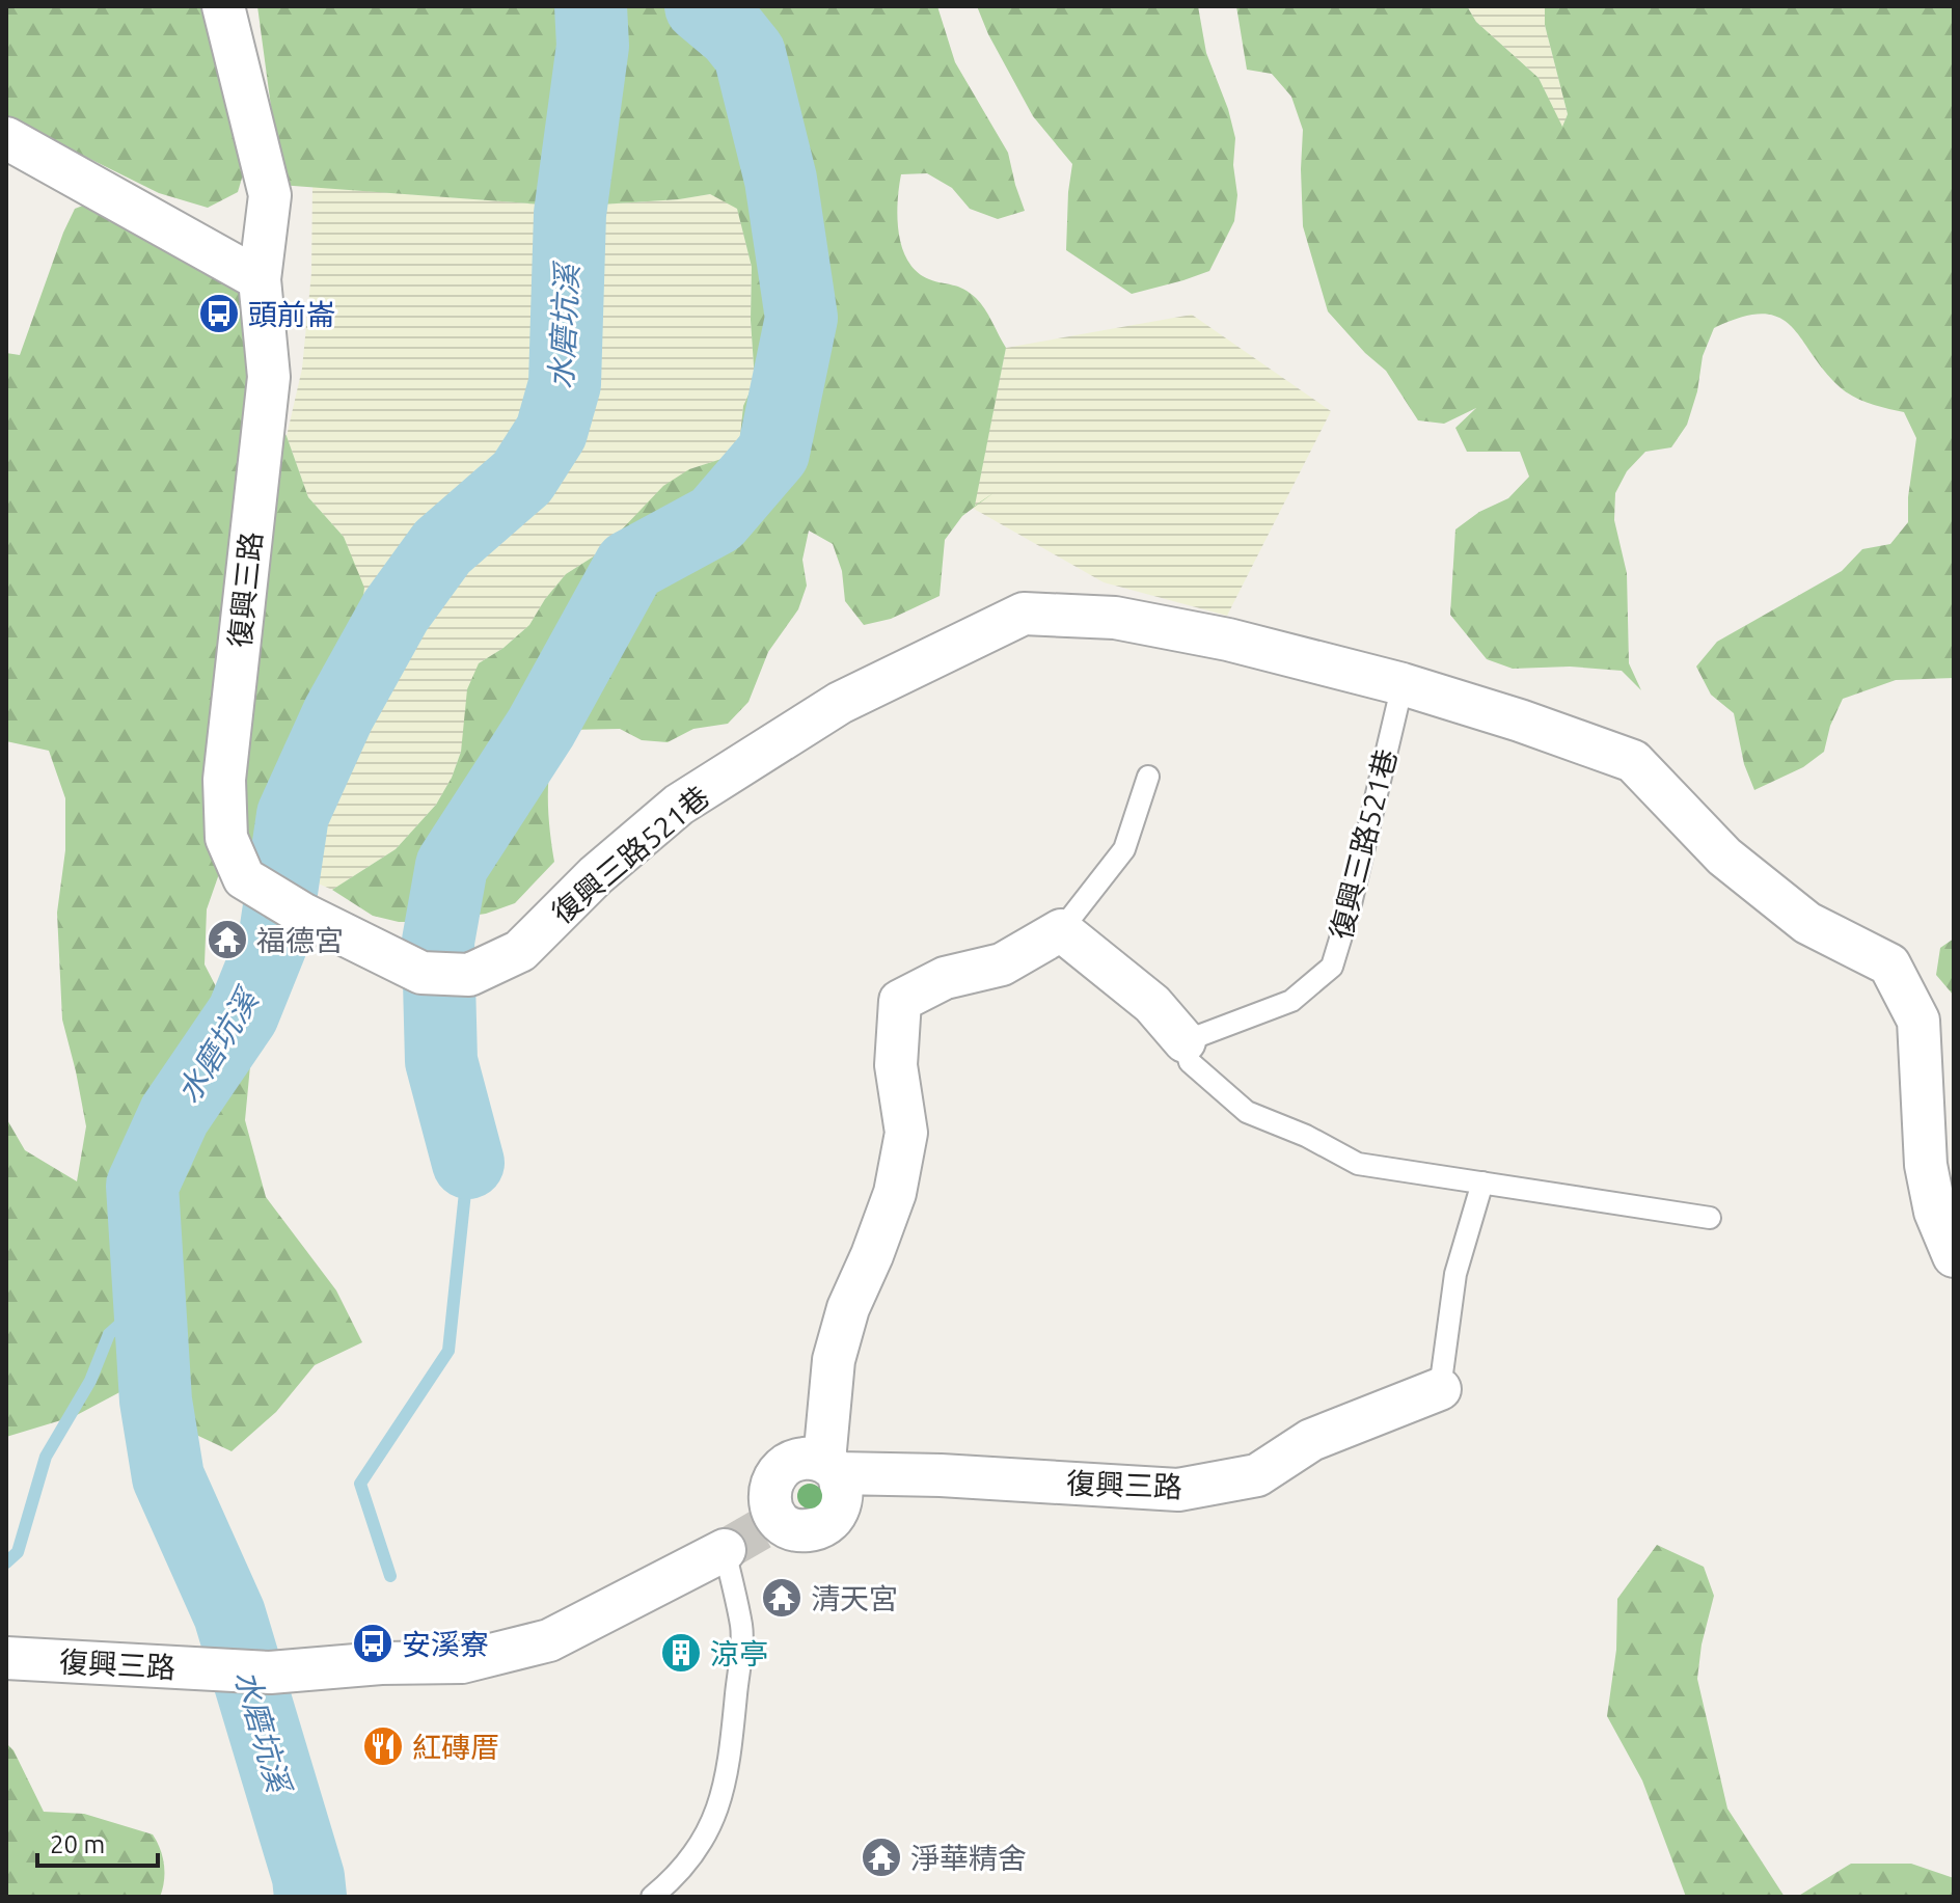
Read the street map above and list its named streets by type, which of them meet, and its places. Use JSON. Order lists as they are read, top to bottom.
{
  "streets": {
    "street": ["復興三路", "復興三路521巷"]
  },
  "crossings": [
    ["復興三路", "復興三路521巷"]
  ],
  "water": ["水磨坑溪"],
  "places": {
    "bus stop": ["頭前崙", "安溪寮"],
    "temple": ["福德宮", "清天宮", "淨華精舍"],
    "building": ["涼亭"],
    "restaurant": ["紅磚厝"]
  },
  "scale_bar": "20 m"
}
